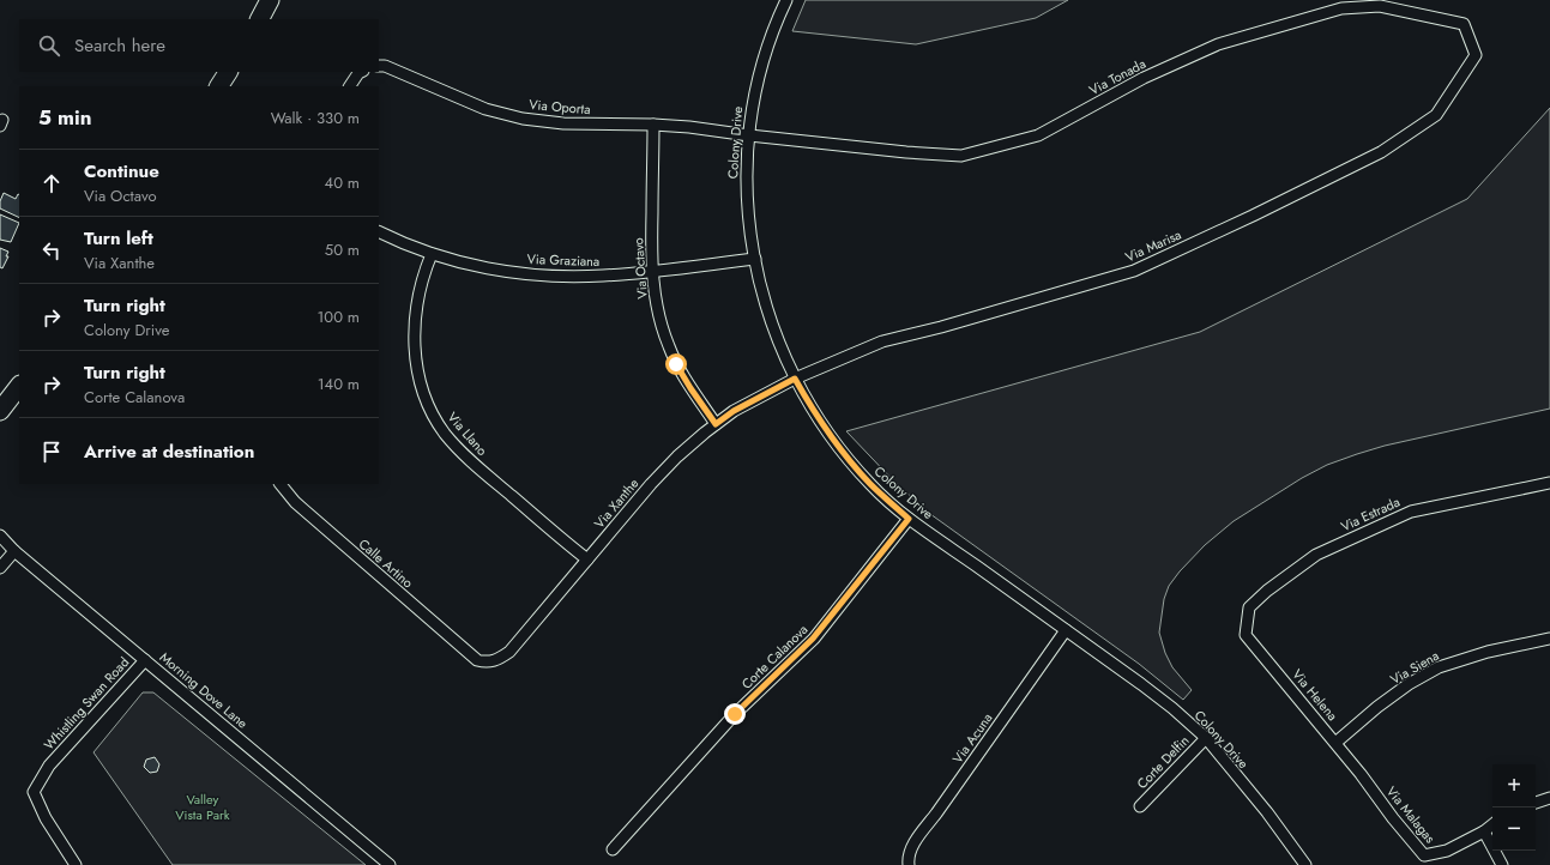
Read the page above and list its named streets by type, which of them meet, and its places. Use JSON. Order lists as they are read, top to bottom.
{
  "streets": {
    "street": [
      "Via Tonada",
      "Via Oporta",
      "Colony Drive",
      "Via Marisa",
      "Via Graziana",
      "Via Octavo",
      "Via Llano",
      "Via Xanthe",
      "Via Estrada",
      "Calle Artino",
      "Corte Calanova",
      "Via Siena",
      "Morning Dove Lane",
      "Via Helena",
      "Whistling Swan Road",
      "Via Acuna",
      "Corte Delfin",
      "Via Malagas"
    ]
  },
  "crossings": [
    ["Via Tonada", "Via Oporta"],
    ["Via Tonada", "Colony Drive"],
    ["Via Tonada", "Via Marisa"],
    ["Via Oporta", "Colony Drive"],
    ["Via Oporta", "Via Octavo"],
    ["Colony Drive", "Via Marisa"],
    ["Colony Drive", "Via Graziana"],
    ["Colony Drive", "Via Xanthe"],
    ["Colony Drive", "Corte Calanova"],
    ["Colony Drive", "Via Acuna"],
    ["Colony Drive", "Corte Delfin"],
    ["Via Marisa", "Via Xanthe"],
    ["Via Graziana", "Via Octavo"],
    ["Via Graziana", "Via Llano"],
    ["Via Octavo", "Via Xanthe"],
    ["Via Llano", "Via Xanthe"],
    ["Via Xanthe", "Calle Artino"],
    ["Via Estrada", "Via Helena"],
    ["Via Siena", "Via Helena"],
    ["Morning Dove Lane", "Whistling Swan Road"],
    ["Via Helena", "Via Malagas"]
  ],
  "parks": ["Valley Vista Park"],
  "page": {
    "search": "Search here",
    "heading": ["5 min", "Walk · 330 m"],
    "list": [
      ["Continue", "Via Octavo", "40 m"],
      ["Turn left", "Via Xanthe", "50 m"],
      ["Turn right", "Colony Drive", "100 m"],
      ["Turn right", "Corte Calanova", "140 m"],
      "Arrive at destination"
    ],
    "map_buttons": ["+", "−"]
  }
}
